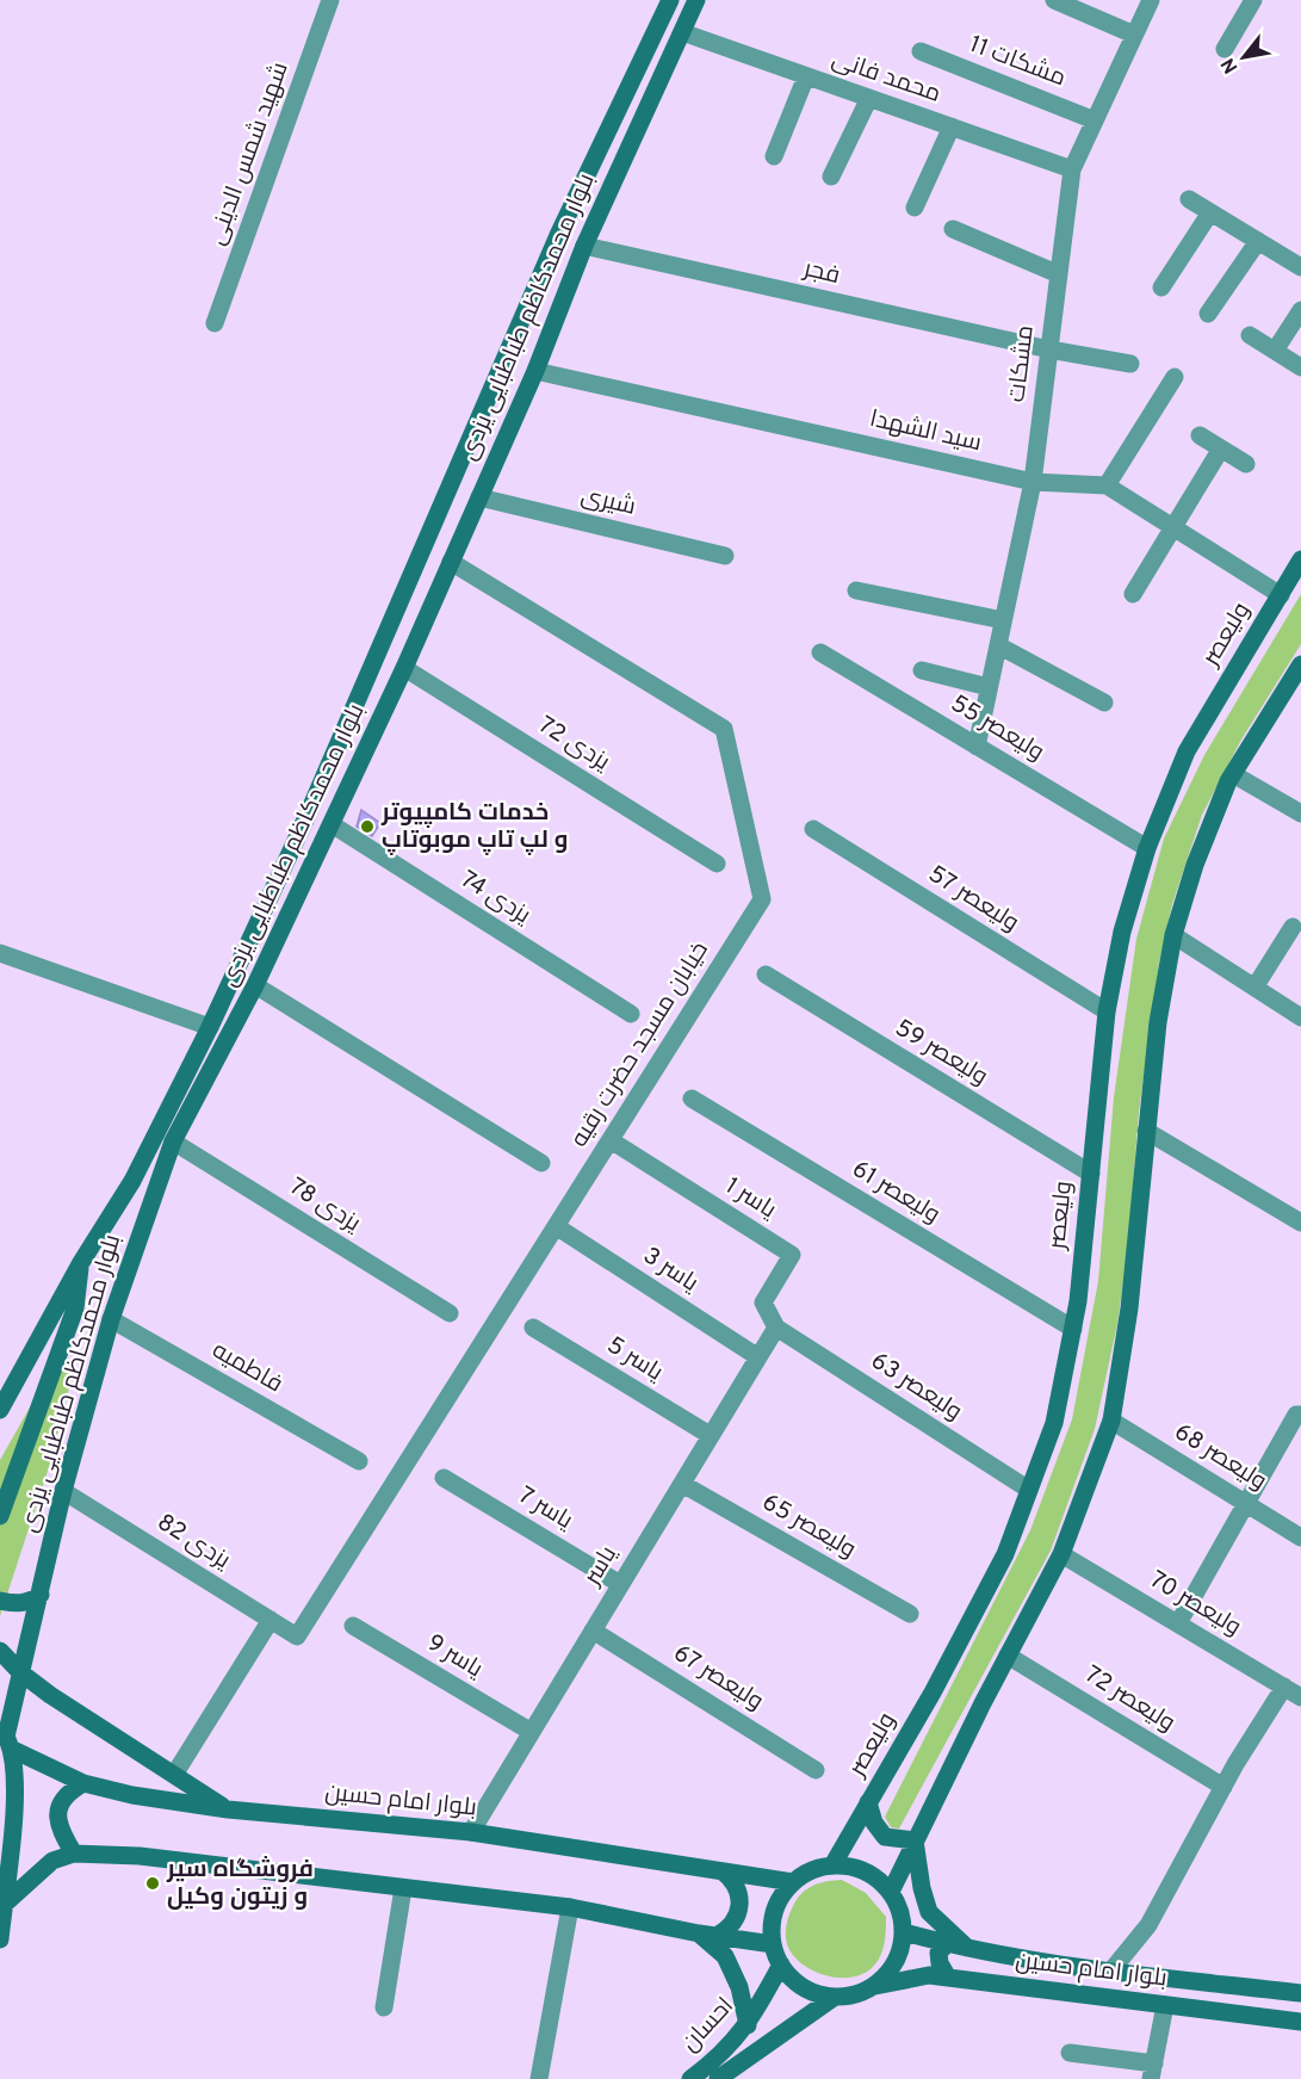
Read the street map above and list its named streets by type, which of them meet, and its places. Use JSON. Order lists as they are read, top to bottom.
{
  "streets": {
    "main road": [
      "بلوار محمدکاظم طباطبایی یزدی",
      "ولیعصر",
      "بلوار امام حسین",
      "احسان"
    ],
    "street": [
      "11 مشکات",
      "محمد فانی",
      "شهید شمس الدینی",
      "فجر",
      "مشکات",
      "سید الشهدا",
      "شیری",
      "ولیعصر 55",
      "یزدی 72",
      "یزدی 74",
      "ولیعصر 57",
      "خیابان مسجد حضرت رقیه",
      "ولیعصر 59",
      "ولیعصر 61",
      "یاسر 1",
      "یزدی 78",
      "یاسر 3",
      "یاسر 5",
      "فاطمیه",
      "ولیعصر 63",
      "ولیعصر 68",
      "یاسر 7",
      "ولیعصر 65",
      "یزدی 82",
      "یاسر",
      "ولیعصر 70",
      "یاسر 9",
      "ولیعصر 67",
      "ولیعصر 72"
    ]
  },
  "crossings": [
    ["11 مشکات", "مشکات"],
    ["محمد فانی", "بلوار محمدکاظم طباطبایی یزدی"],
    ["محمد فانی", "مشکات"],
    ["فجر", "بلوار محمدکاظم طباطبایی یزدی"],
    ["فجر", "مشکات"],
    ["بلوار محمدکاظم طباطبایی یزدی", "سید الشهدا"],
    ["بلوار محمدکاظم طباطبایی یزدی", "شیری"],
    ["بلوار محمدکاظم طباطبایی یزدی", "یزدی 72"],
    ["بلوار محمدکاظم طباطبایی یزدی", "یزدی 74"],
    ["بلوار محمدکاظم طباطبایی یزدی", "خیابان مسجد حضرت رقیه"],
    ["بلوار محمدکاظم طباطبایی یزدی", "یزدی 78"],
    ["بلوار محمدکاظم طباطبایی یزدی", "فاطمیه"],
    ["بلوار محمدکاظم طباطبایی یزدی", "یزدی 82"],
    ["بلوار محمدکاظم طباطبایی یزدی", "بلوار امام حسین"],
    ["مشکات", "سید الشهدا"],
    ["مشکات", "ولیعصر 55"],
    ["سید الشهدا", "ولیعصر"],
    ["ولیعصر", "ولیعصر 55"],
    ["ولیعصر", "ولیعصر 57"],
    ["ولیعصر", "ولیعصر 59"],
    ["ولیعصر", "ولیعصر 61"],
    ["ولیعصر", "ولیعصر 63"],
    ["ولیعصر", "بلوار امام حسین"],
    ["ولیعصر", "احسان"],
    ["خیابان مسجد حضرت رقیه", "یاسر 1"],
    ["خیابان مسجد حضرت رقیه", "یاسر 3"],
    ["خیابان مسجد حضرت رقیه", "یزدی 82"],
    ["یاسر 1", "ولیعصر 63"],
    ["یاسر 1", "یاسر"],
    ["یاسر 3", "یاسر"],
    ["یاسر 5", "یاسر"],
    ["ولیعصر 63", "یاسر"],
    ["یاسر 7", "یاسر"],
    ["ولیعصر 65", "یاسر"],
    ["یاسر", "یاسر 9"],
    ["یاسر", "ولیعصر 67"],
    ["یاسر", "بلوار امام حسین"],
    ["بلوار امام حسین", "احسان"]
  ],
  "places": ["خدمات کامپیوتر و لپ تاپ موبوتاپ", "فروشگاه سیر و زیتون وکیل"],
  "north": "bottom left"
}
